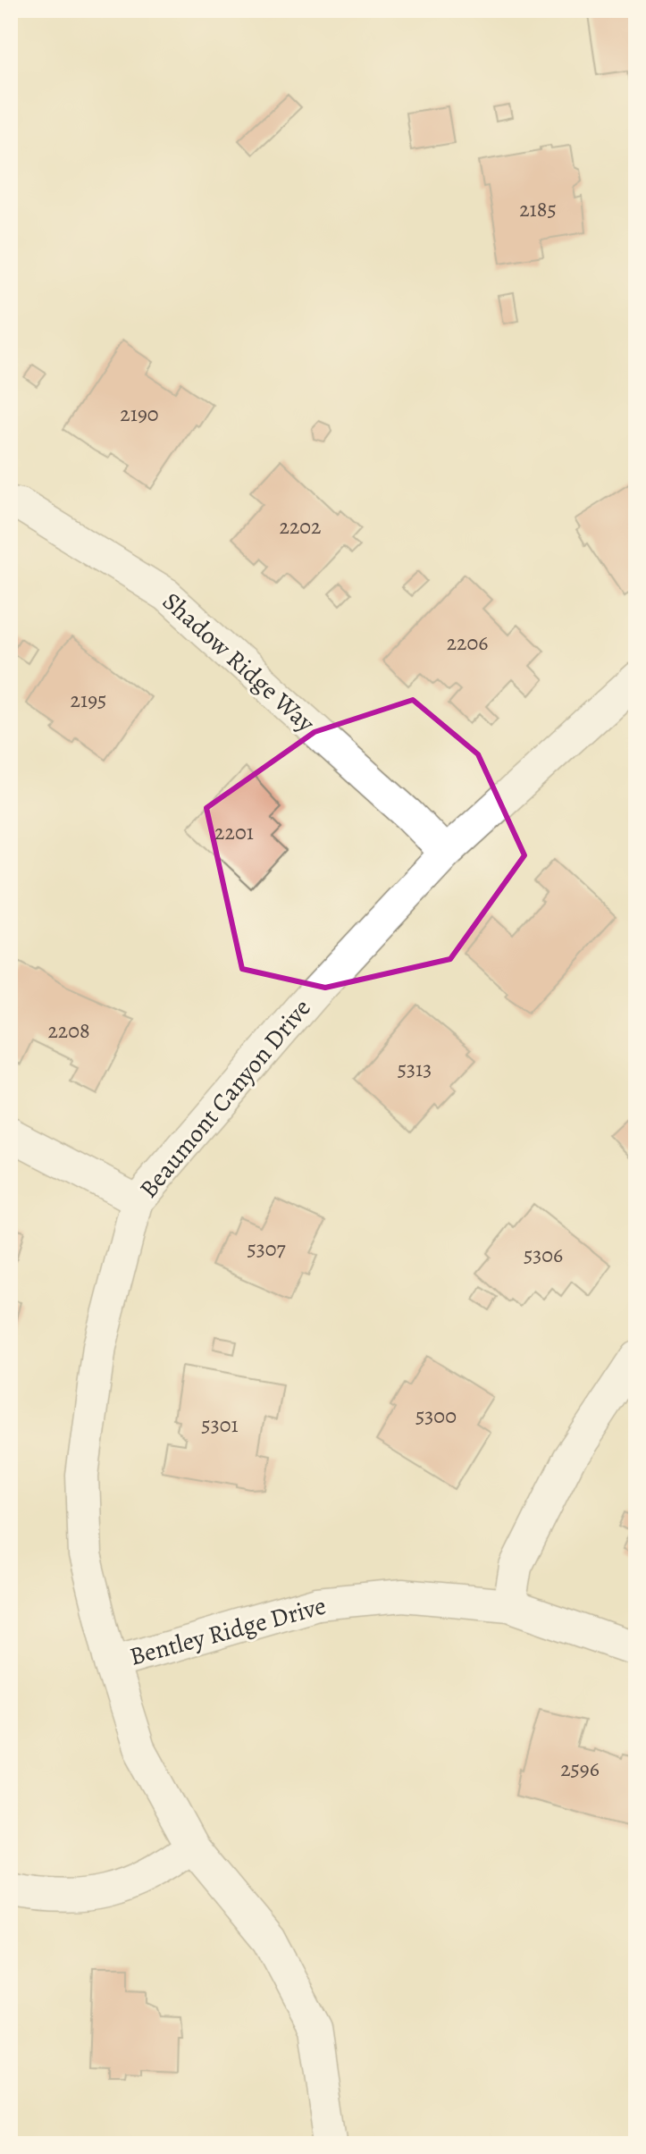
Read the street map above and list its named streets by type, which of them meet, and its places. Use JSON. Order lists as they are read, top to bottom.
{
  "streets": {
    "street": ["Shadow Ridge Way", "Beaumont Canyon Drive", "Bentley Ridge Drive"]
  },
  "crossings": [
    ["Shadow Ridge Way", "Beaumont Canyon Drive"],
    ["Beaumont Canyon Drive", "Bentley Ridge Drive"]
  ],
  "house_numbers": [
    "2185",
    "2190",
    "2202",
    "2206",
    "2195",
    "2201",
    "2208",
    "5313",
    "5307",
    "5306",
    "5300",
    "5301",
    "2596"
  ]
}
